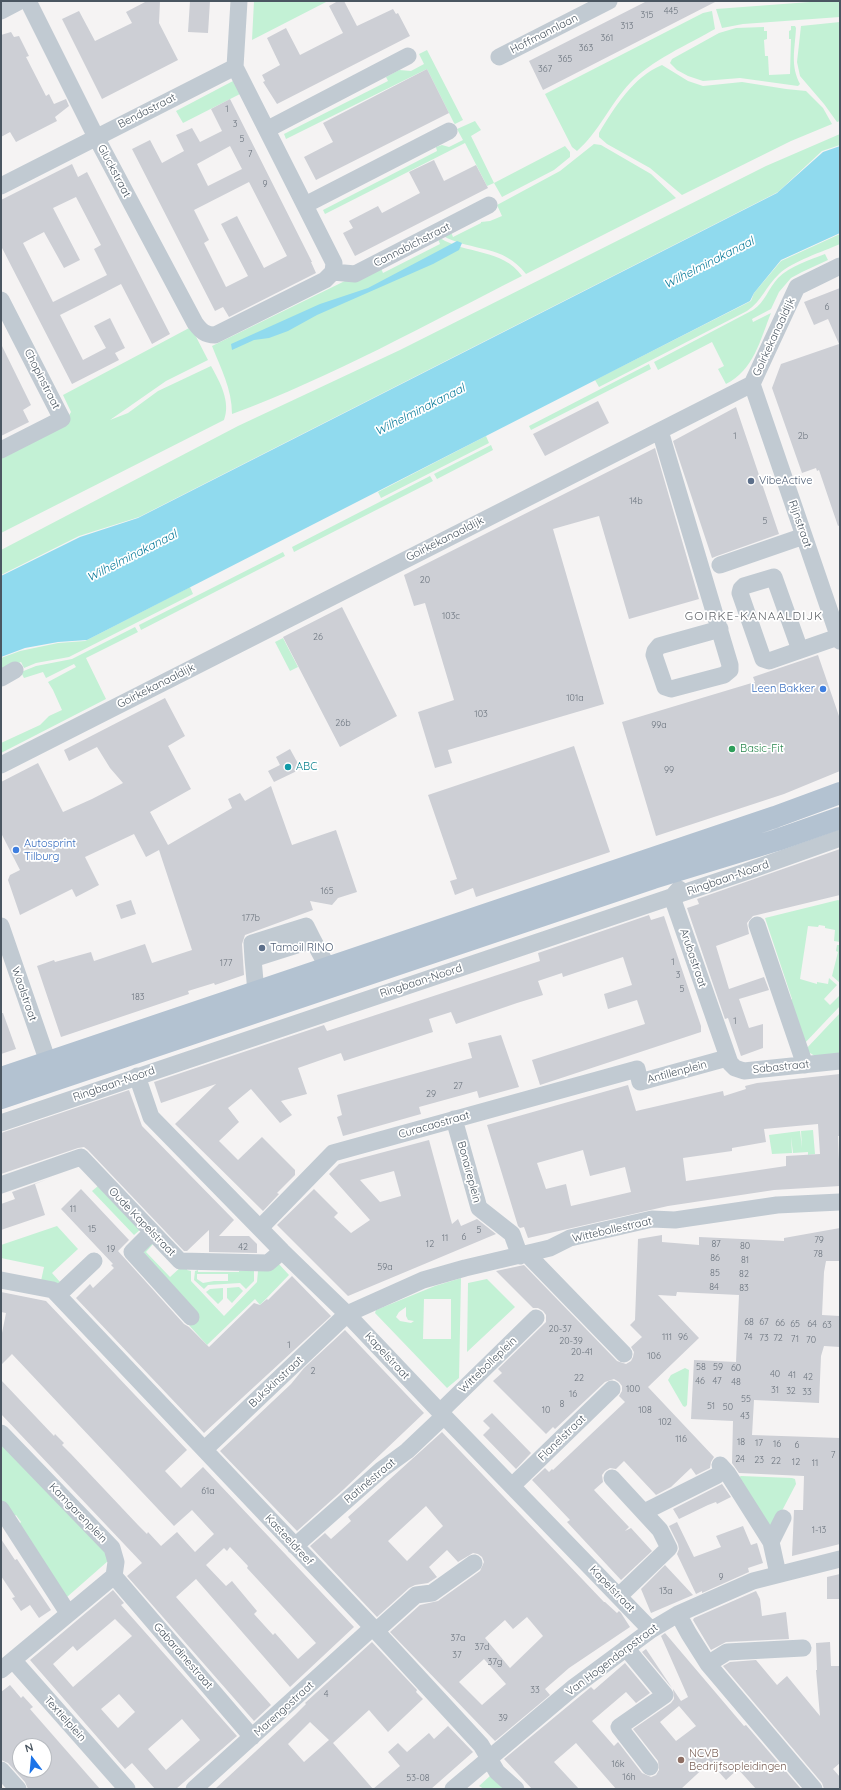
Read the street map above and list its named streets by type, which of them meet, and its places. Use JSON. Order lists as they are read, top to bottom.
{
  "streets": {
    "main road": ["Ringbaan-Noord"],
    "street": [
      "Hoffmannlaan",
      "Bendastraat",
      "Gluckstraat",
      "Cannabichstraat",
      "Goirkekanaaldijk",
      "Chopinstraat",
      "Rijnstraat",
      "Arubastraat",
      "Waalstraat",
      "Sabastraat",
      "Antillenplein",
      "Curacaostraat",
      "Bonaireplein",
      "Oude Kapelstraat",
      "Wittebollestraat",
      "Kapelstraat",
      "Wittebolleplein",
      "Bukskinstraat",
      "Flanelstraat",
      "Ratinéstraat",
      "Kamgarenplein",
      "Kasteeldreef",
      "Gabardinestraat",
      "Van Hogendorpstraat",
      "Marengostraat",
      "Textielplein"
    ]
  },
  "crossings": [
    ["Bendastraat", "Gluckstraat"],
    ["Gluckstraat", "Cannabichstraat"],
    ["Goirkekanaaldijk", "Rijnstraat"],
    ["Ringbaan-Noord", "Arubastraat"],
    ["Ringbaan-Noord", "Kapelstraat"],
    ["Arubastraat", "Sabastraat"],
    ["Arubastraat", "Antillenplein"],
    ["Sabastraat", "Antillenplein"],
    ["Antillenplein", "Curacaostraat"],
    ["Curacaostraat", "Bonaireplein"],
    ["Curacaostraat", "Kapelstraat"],
    ["Bonaireplein", "Wittebollestraat"],
    ["Oude Kapelstraat", "Kapelstraat"],
    ["Wittebollestraat", "Kapelstraat"],
    ["Wittebollestraat", "Bukskinstraat"],
    ["Kapelstraat", "Wittebolleplein"],
    ["Kapelstraat", "Bukskinstraat"],
    ["Kapelstraat", "Flanelstraat"],
    ["Kapelstraat", "Ratinéstraat"],
    ["Kapelstraat", "Van Hogendorpstraat"],
    ["Wittebolleplein", "Ratinéstraat"],
    ["Bukskinstraat", "Kasteeldreef"],
    ["Ratinéstraat", "Kasteeldreef"],
    ["Kamgarenplein", "Gabardinestraat"],
    ["Kasteeldreef", "Van Hogendorpstraat"],
    ["Kasteeldreef", "Marengostraat"],
    ["Gabardinestraat", "Marengostraat"]
  ],
  "districts": ["GOIRKE-KANAALDIJK"],
  "water": ["Wilhelminakanaal"],
  "places": [
    "VibeActive",
    "Leen Bakker",
    "Basic-Fit",
    "ABC",
    "Autosprint Tilburg",
    "Tamoil RINO",
    "NCVB Bedrijfsopleidingen"
  ],
  "house_numbers": [
    "445",
    "315",
    "313",
    "361",
    "363",
    "365",
    "367",
    "1",
    "3",
    "5",
    "7",
    "9",
    "6",
    "1",
    "2b",
    "14b",
    "5",
    "20",
    "103c",
    "26",
    "101a",
    "103",
    "26b",
    "99a",
    "99",
    "165",
    "177b",
    "1",
    "177",
    "3",
    "5",
    "183",
    "1",
    "27",
    "29",
    "11",
    "15",
    "5",
    "6",
    "11",
    "79",
    "12",
    "87",
    "80",
    "42",
    "19",
    "78",
    "86",
    "81",
    "59a",
    "85",
    "82",
    "84",
    "83",
    "68",
    "67",
    "66",
    "65",
    "64",
    "63",
    "20-37",
    "111",
    "96",
    "74",
    "73",
    "72",
    "71",
    "70",
    "20-39",
    "1",
    "20-41",
    "106",
    "58",
    "59",
    "60",
    "2",
    "40",
    "41",
    "42",
    "22",
    "46",
    "47",
    "48",
    "100",
    "31",
    "32",
    "33",
    "16",
    "55",
    "8",
    "51",
    "50",
    "10",
    "108",
    "43",
    "102",
    "116",
    "18",
    "17",
    "16",
    "6",
    "7",
    "24",
    "23",
    "22",
    "12",
    "11",
    "61a",
    "1-13",
    "9",
    "13a",
    "37a",
    "37d",
    "37",
    "37g",
    "33",
    "4",
    "39",
    "16k",
    "16h",
    "53-08"
  ],
  "north": "top"
}
